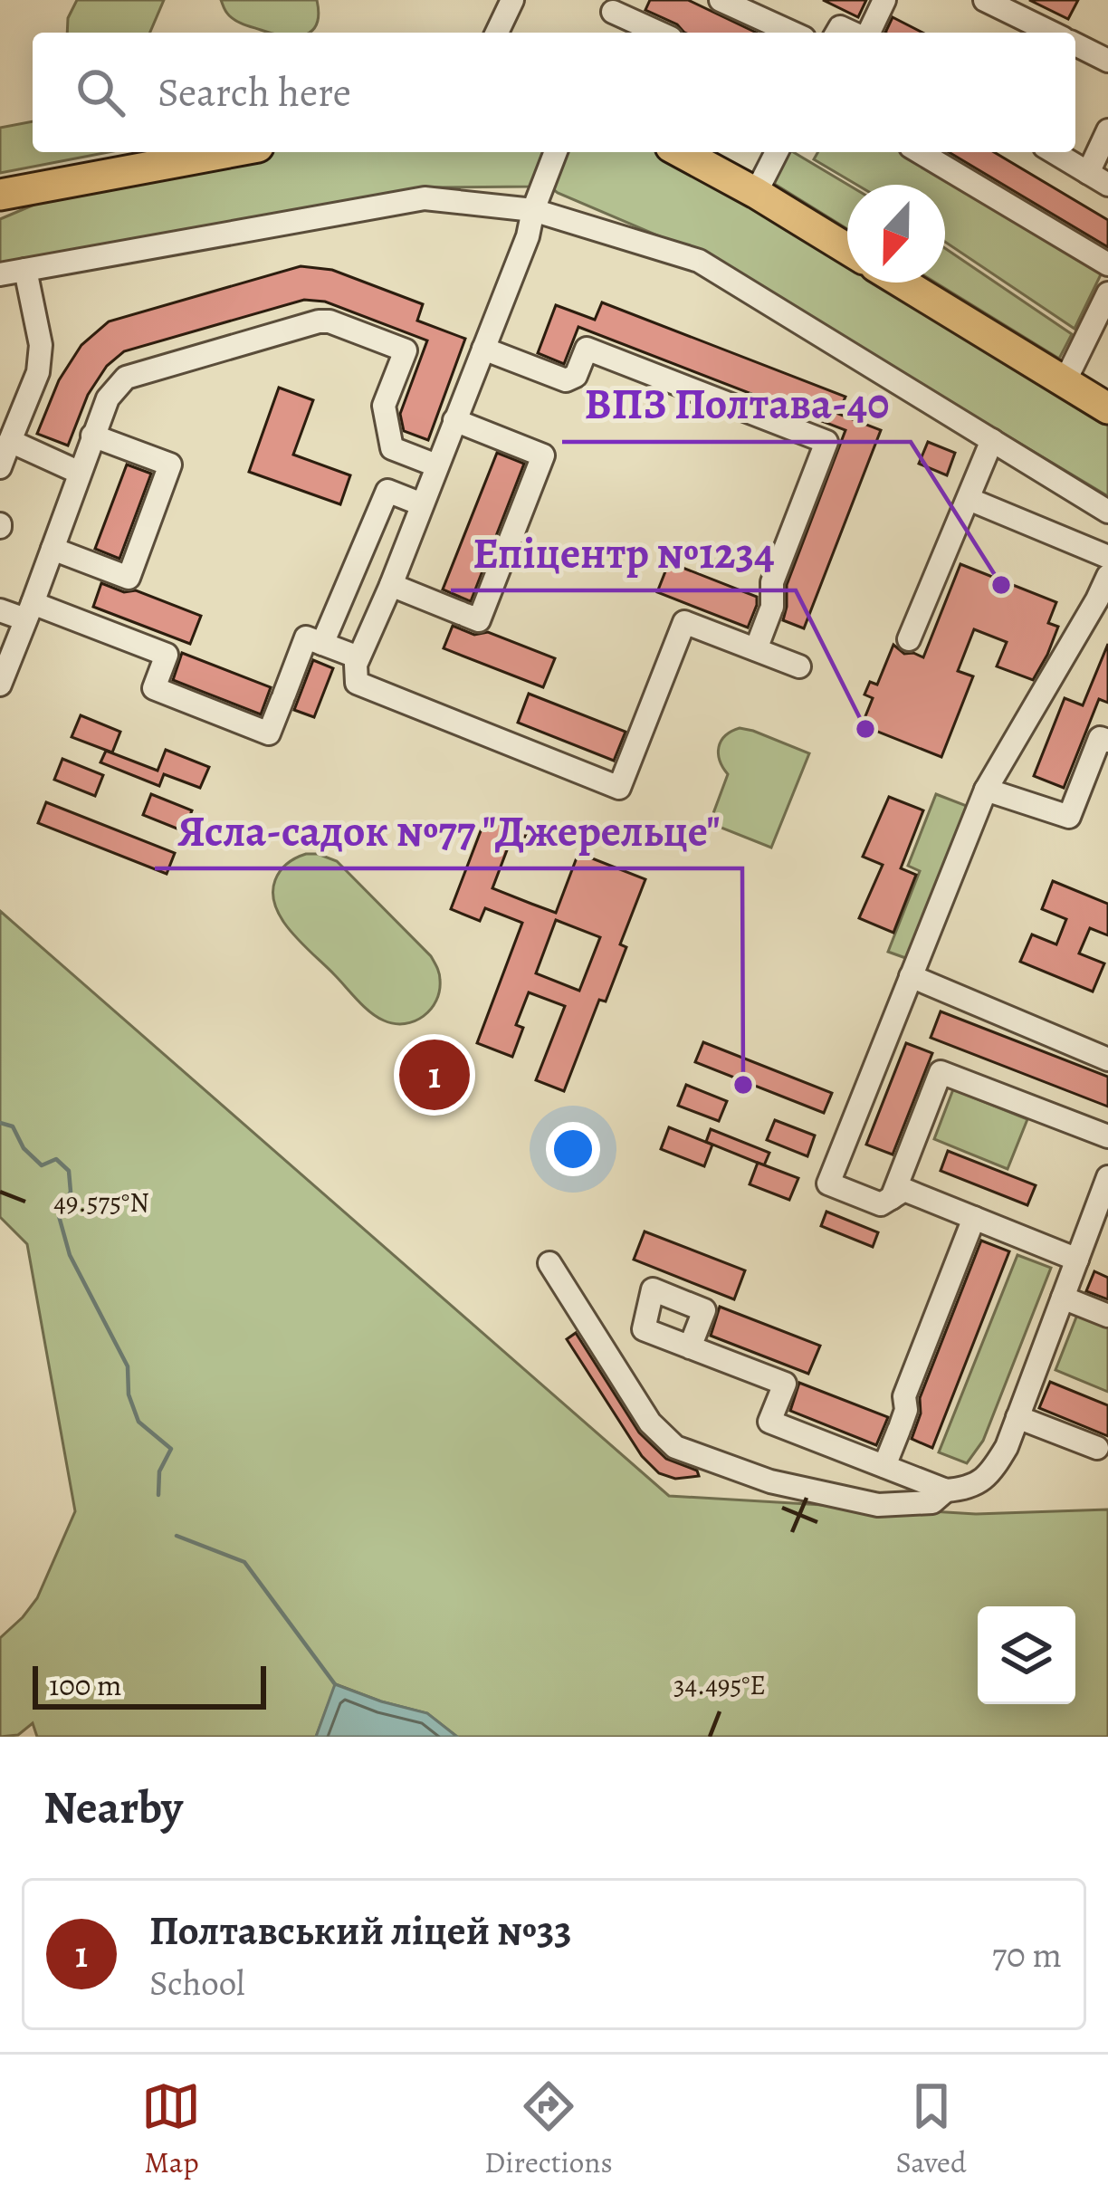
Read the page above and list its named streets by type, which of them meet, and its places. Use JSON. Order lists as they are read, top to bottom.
{
  "places": ["ВПЗ Полтава-40", "Епіцентр №1234", "Ясла-садок №77 \"Джерельце\""],
  "scale_bar": "100 m",
  "north": "bottom",
  "page": {
    "search": "Search here",
    "pins": "1",
    "scale": "100 m",
    "heading": "Nearby",
    "list": [
      {
        "mark": "1",
        "name": "Полтавський ліцей №33",
        "note": "School",
        "value": "70 m"
      }
    ],
    "nav": ["Map", "Directions", "Saved"]
  },
  "coordinates": ["49.575°N", "34.495°E"]
}
